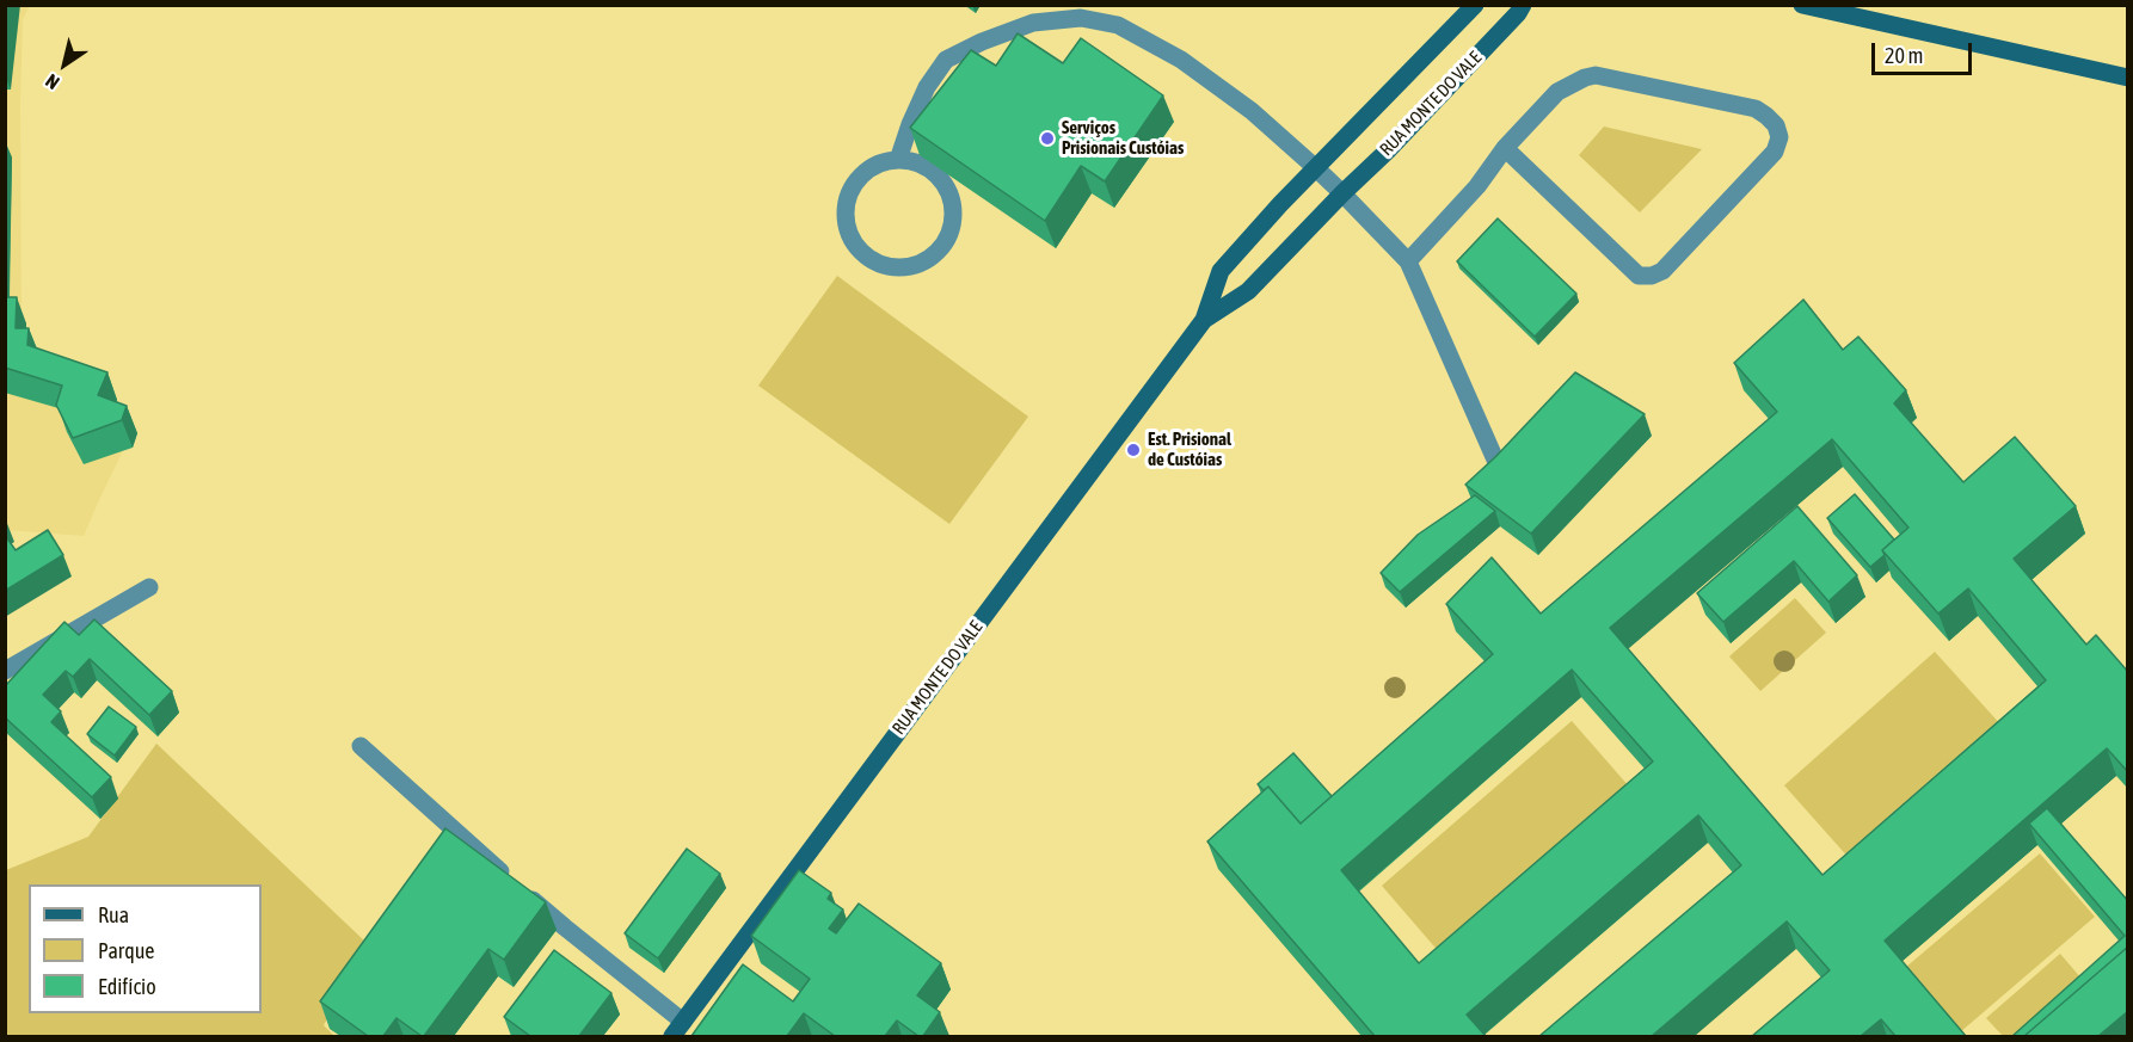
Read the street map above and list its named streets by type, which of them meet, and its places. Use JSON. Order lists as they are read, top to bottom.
{
  "streets": {
    "street": ["RUA MONTE DO VALE"]
  },
  "places": ["Serviços Prisionais Custóias", "Est. Prisional de Custóias"],
  "legend": ["Rua", "Parque", "Edifício"],
  "scale_bar": "20 m",
  "north": "bottom left"
}
